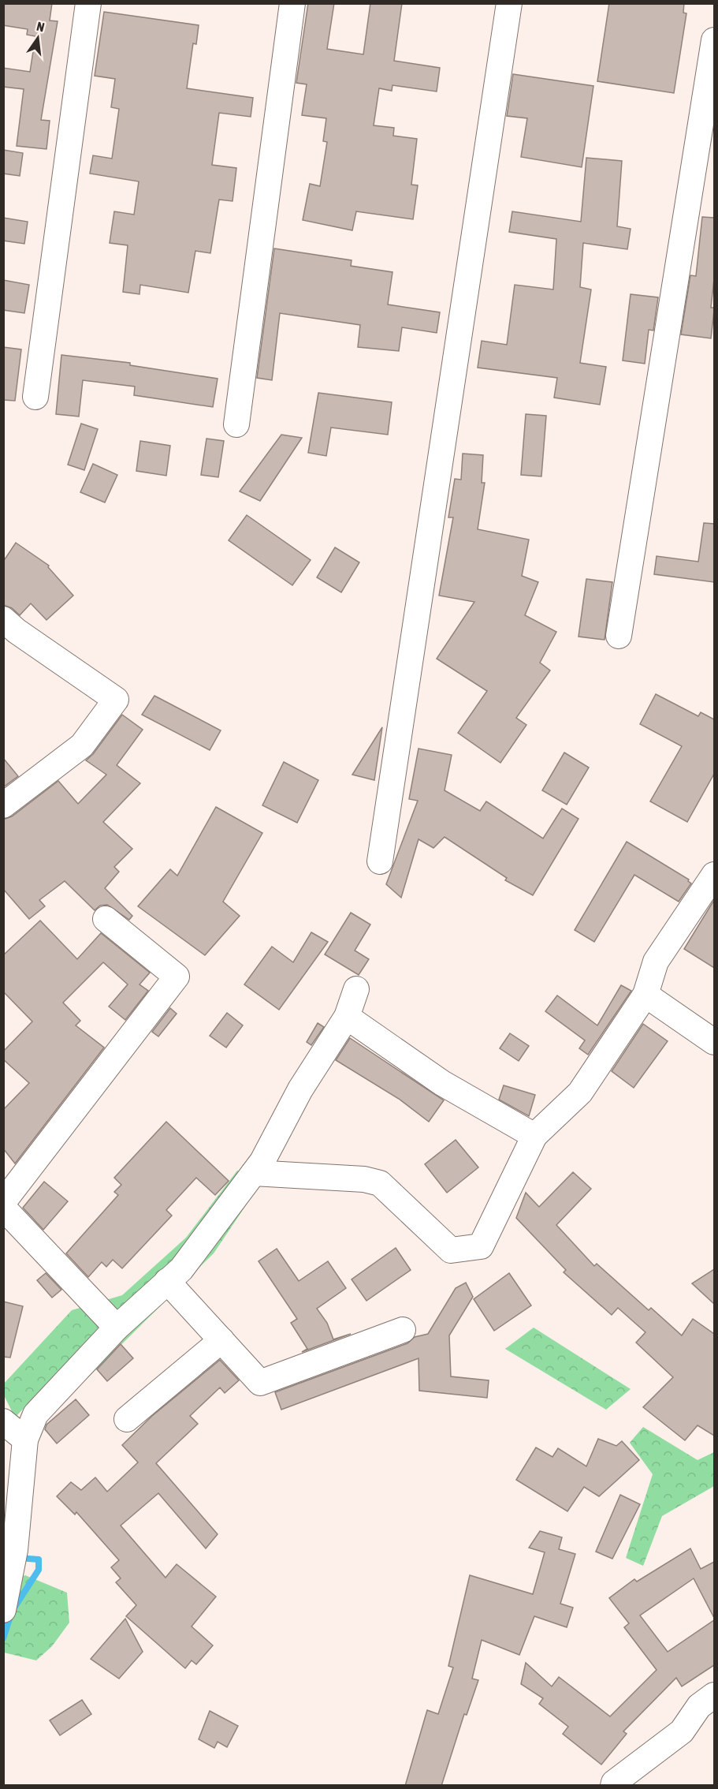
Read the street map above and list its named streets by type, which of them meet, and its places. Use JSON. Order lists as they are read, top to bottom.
{
  "north": "top"
}
